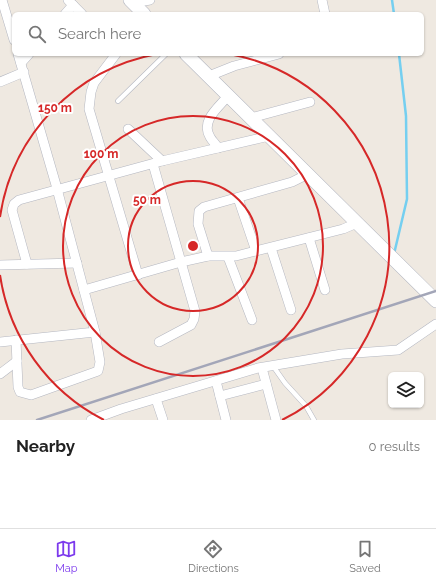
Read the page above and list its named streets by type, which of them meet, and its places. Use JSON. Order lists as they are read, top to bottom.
{
  "page": {
    "search": "Search here",
    "heading": ["Nearby", "0 results"],
    "nav": ["Map", "Directions", "Saved"]
  },
  "rings": ["150 m", "100 m", "50 m"]
}
